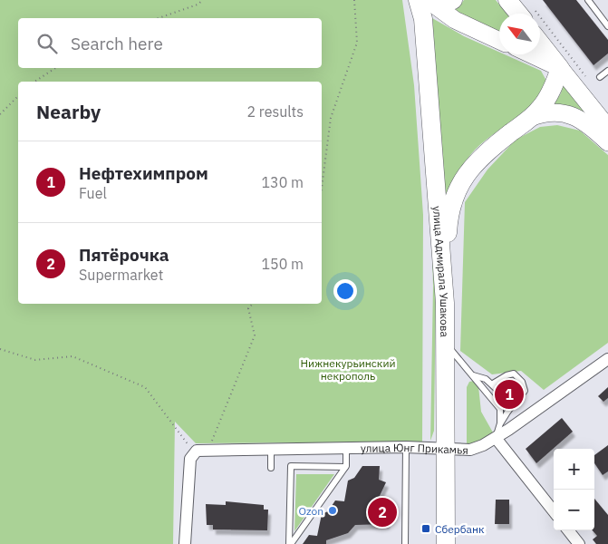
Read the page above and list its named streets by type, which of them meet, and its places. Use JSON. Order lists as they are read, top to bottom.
{
  "streets": {
    "main road": ["улица Адмирала Ушакова"],
    "street": ["улица Юнг Прикамья"]
  },
  "crossings": [
    ["улица Адмирала Ушакова", "улица Юнг Прикамья"]
  ],
  "parks": ["Нижнекурьинский некрополь"],
  "places": {
    "other": ["Ozon"],
    "transit": ["Сбербанк"]
  },
  "north": "top left",
  "page": {
    "search": "Search here",
    "heading": ["Nearby", "2 results"],
    "list": [
      {
        "mark": "1",
        "name": "Нефтехимпром",
        "note": "Fuel",
        "value": "130 m"
      },
      {
        "mark": "2",
        "name": "Пятёрочка",
        "note": "Supermarket",
        "value": "150 m"
      }
    ],
    "pins": ["1", "2"],
    "map_buttons": ["+", "−"]
  }
}
